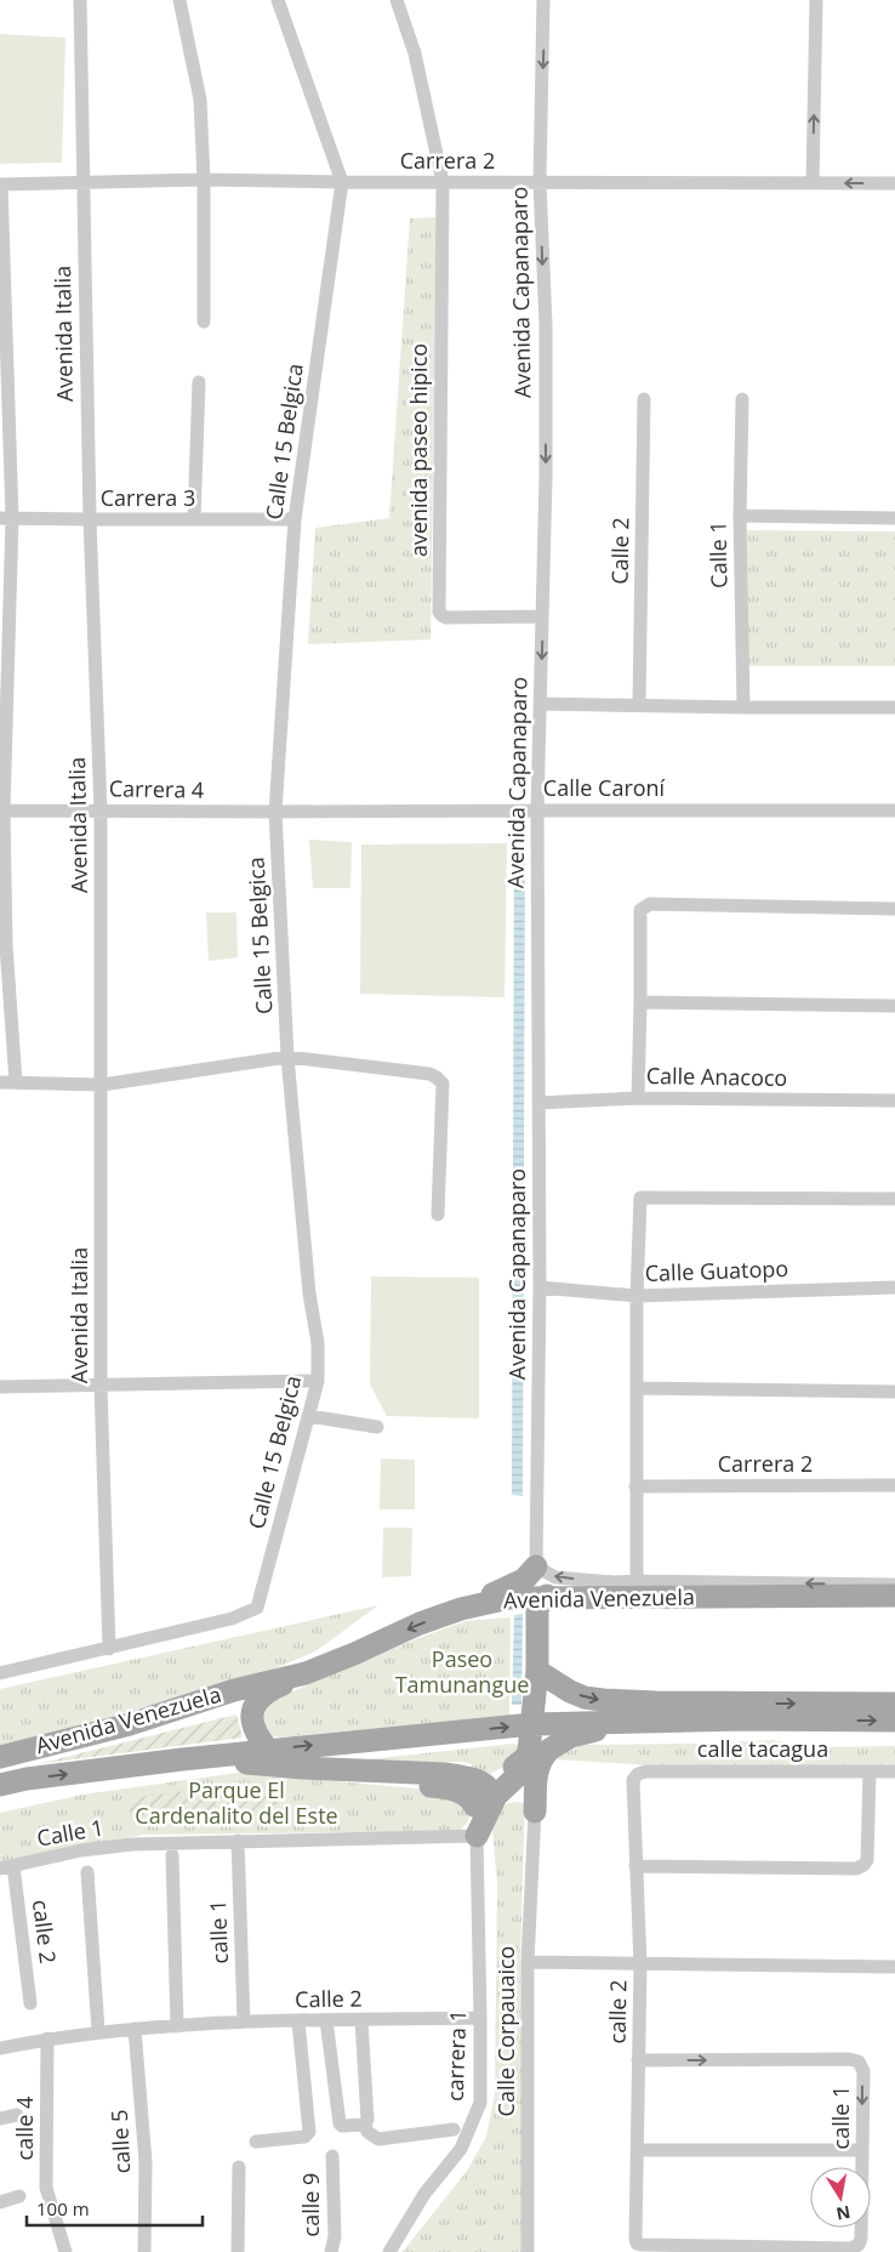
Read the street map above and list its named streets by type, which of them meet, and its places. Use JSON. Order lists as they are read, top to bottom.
{
  "streets": {
    "main road": ["Avenida Venezuela"],
    "street": [
      "Carrera 2",
      "Avenida Capanaparo",
      "Avenida Italia",
      "Calle 15 Belgica",
      "avenida paseo hipico",
      "Carrera 3",
      "Calle 2",
      "Calle 1",
      "Calle Caroní",
      "Carrera 4",
      "Calle Anacoco",
      "Calle Guatopo",
      "calle tacagua",
      "calle 2",
      "calle 1",
      "Calle Corpauaico",
      "carrera 1",
      "calle 4",
      "calle 5",
      "calle 9"
    ]
  },
  "crossings": [
    ["Carrera 2", "Avenida Capanaparo"],
    ["Carrera 2", "Avenida Italia"],
    ["Carrera 2", "Calle 15 Belgica"],
    ["Carrera 2", "avenida paseo hipico"],
    ["Avenida Capanaparo", "avenida paseo hipico"],
    ["Avenida Capanaparo", "Calle Caroní"],
    ["Avenida Capanaparo", "Calle Anacoco"],
    ["Avenida Capanaparo", "Calle Guatopo"],
    ["Avenida Italia", "Calle 15 Belgica"],
    ["Avenida Italia", "Carrera 3"],
    ["Avenida Italia", "Carrera 4"],
    ["Calle 15 Belgica", "Carrera 3"],
    ["Calle 15 Belgica", "Calle Caroní"],
    ["Calle 15 Belgica", "Carrera 4"],
    ["Calle 2", "Calle 1"],
    ["Calle 2", "calle 1"],
    ["Calle 2", "carrera 1"],
    ["Calle 2", "calle 4"],
    ["Calle 2", "calle 5"],
    ["Calle 1", "calle 2"],
    ["Calle 1", "calle 1"],
    ["Calle 1", "carrera 1"],
    ["Calle Caroní", "Carrera 4"],
    ["calle tacagua", "calle 2"],
    ["calle 2", "calle 1"]
  ],
  "one_way": ["Avenida Capanaparo"],
  "parks": ["Paseo Tamunangue", "Parque El Cardenalito del Este"],
  "scale_bar": "100 m",
  "north": "bottom"
}
